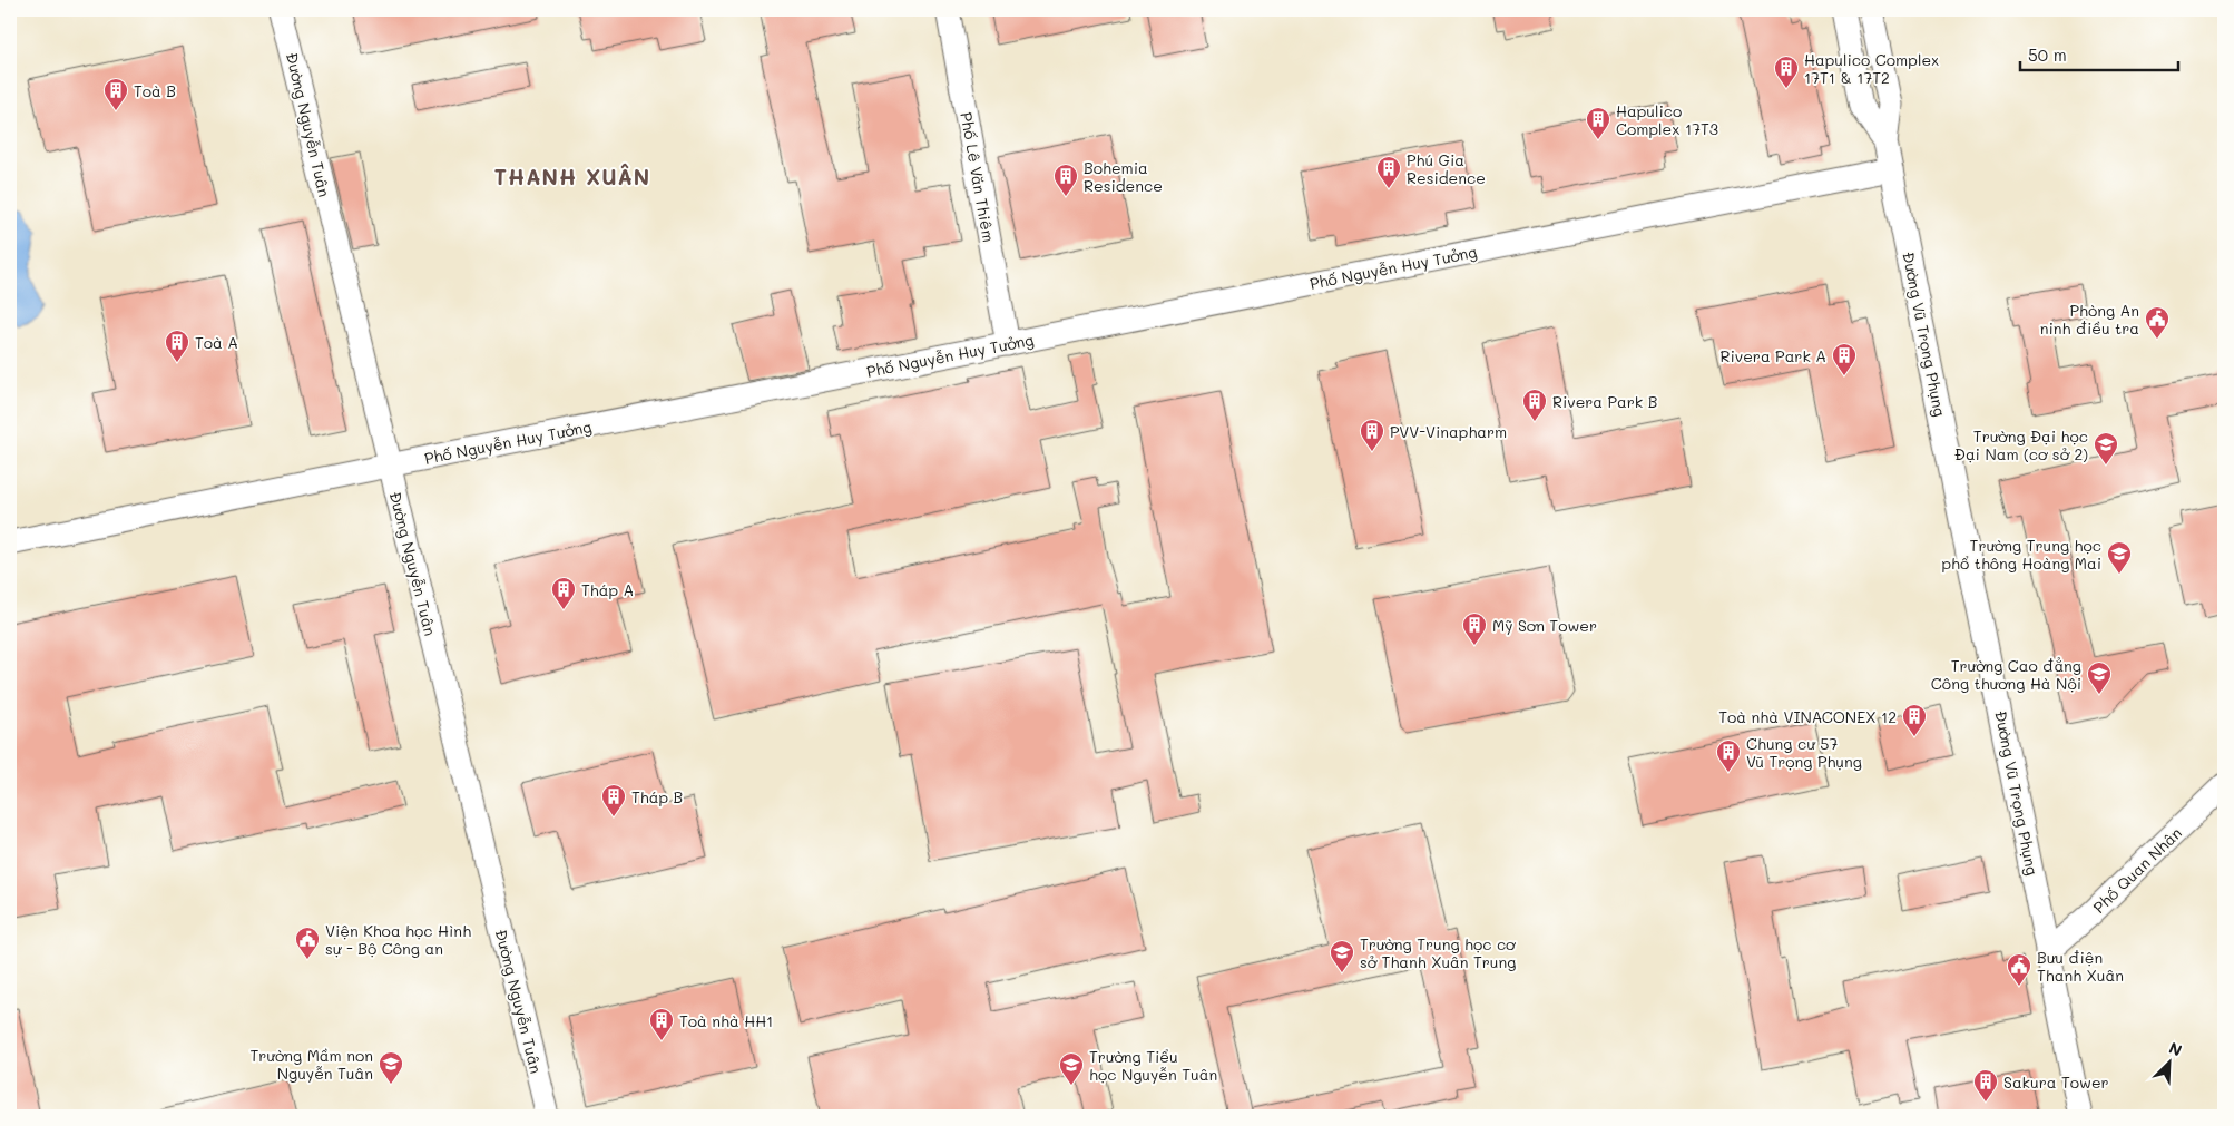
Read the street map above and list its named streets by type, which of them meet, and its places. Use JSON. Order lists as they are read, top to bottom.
{
  "streets": {
    "street": [
      "Đường Nguyễn Tuân",
      "Phố Lê Văn Thiêm",
      "Phố Nguyễn Huy Tưởng",
      "Đường Vũ Trọng Phụng",
      "Phố Quan Nhân"
    ]
  },
  "crossings": [
    ["Đường Nguyễn Tuân", "Phố Nguyễn Huy Tưởng"],
    ["Phố Lê Văn Thiêm", "Phố Nguyễn Huy Tưởng"],
    ["Phố Nguyễn Huy Tưởng", "Đường Vũ Trọng Phụng"],
    ["Đường Vũ Trọng Phụng", "Phố Quan Nhân"]
  ],
  "districts": ["THANH XUÂN"],
  "places": {
    "building": [
      "Hapulico Complex 17T1 & 17T2",
      "Toà B",
      "Hapulico Complex 17T3",
      "Phú Gia Residence",
      "Bohemia Residence",
      "Toà A",
      "Rivera Park A",
      "Rivera Park B",
      "PVV-Vinapharm",
      "Tháp A",
      "Mỹ Sơn Tower",
      "Toà nhà VINACONEX 12",
      "Chung cư 57 Vũ Trọng Phụng",
      "Tháp B",
      "Toà nhà HH1",
      "Sakura Tower"
    ],
    "public building": ["Phòng An ninh điều tra", "Viện Khoa học Hình sự - Bộ Công an", "Bưu điện Thanh Xuân"],
    "school or university": [
      "Trường Đại học Đại Nam (cơ sở 2)",
      "Trường Trung học phổ thông Hoàng Mai",
      "Trường Cao đẳng Công thương Hà Nội",
      "Trường Trung học cơ sở Thanh Xuân Trung",
      "Trường Mầm non Nguyễn Tuân",
      "Trường Tiểu học Nguyễn Tuân"
    ]
  },
  "scale_bar": "50 m",
  "north": "top right"
}
